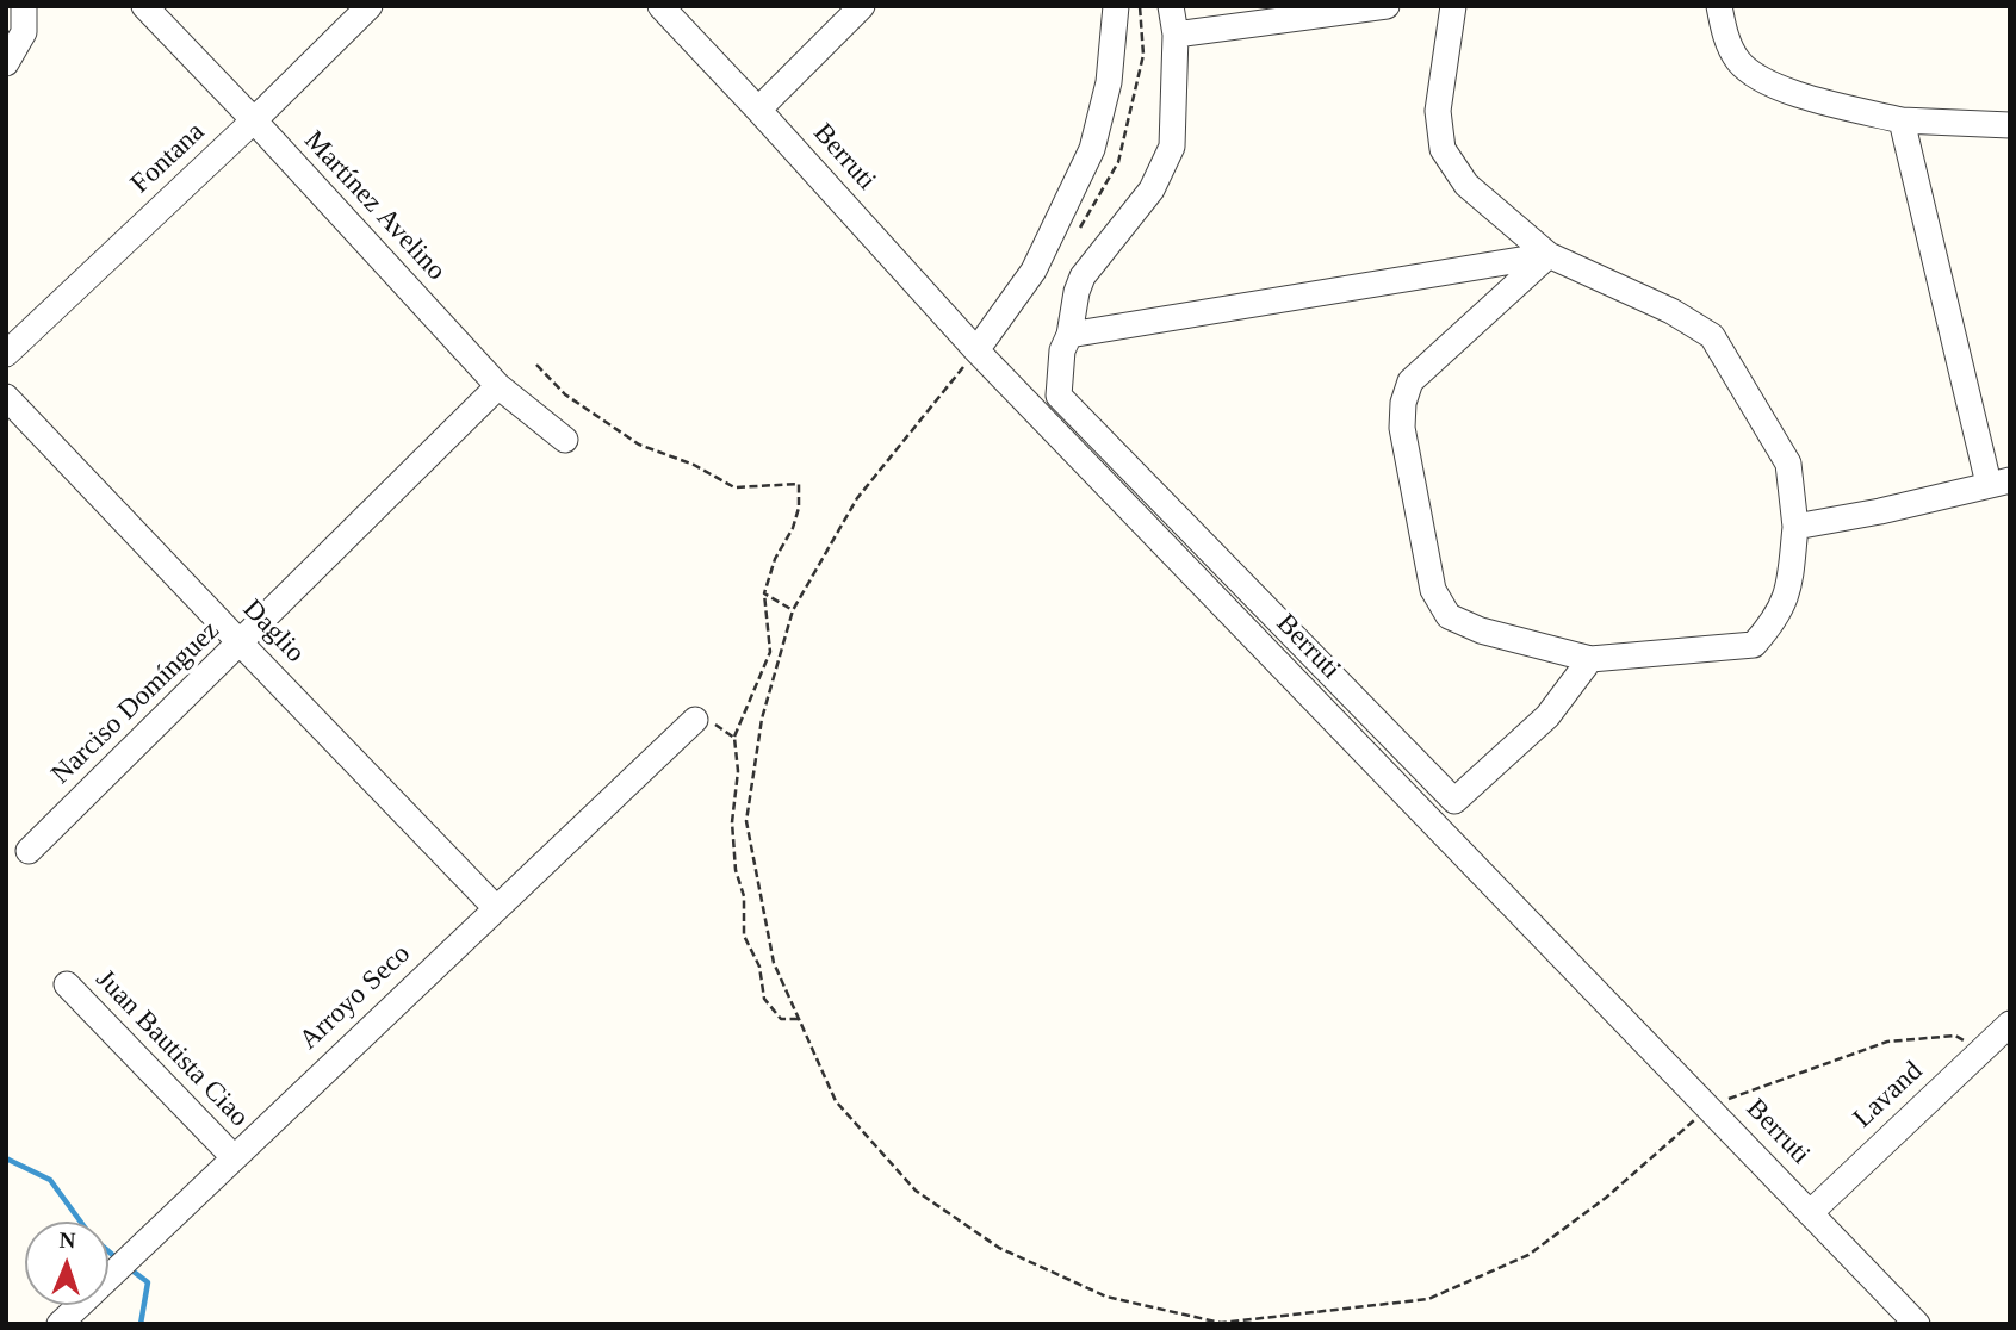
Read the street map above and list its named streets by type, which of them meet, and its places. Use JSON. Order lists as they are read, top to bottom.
{
  "streets": {
    "street": [
      "Berruti",
      "Fontana",
      "Martínez Avelino",
      "Daglio",
      "Narciso Domínguez",
      "Arroyo Seco",
      "Juan Bautista Ciao",
      "Lavand"
    ]
  },
  "crossings": [
    ["Berruti", "Lavand"],
    ["Fontana", "Martínez Avelino"],
    ["Martínez Avelino", "Narciso Domínguez"],
    ["Daglio", "Narciso Domínguez"],
    ["Daglio", "Arroyo Seco"],
    ["Arroyo Seco", "Juan Bautista Ciao"]
  ],
  "north": "top"
}
